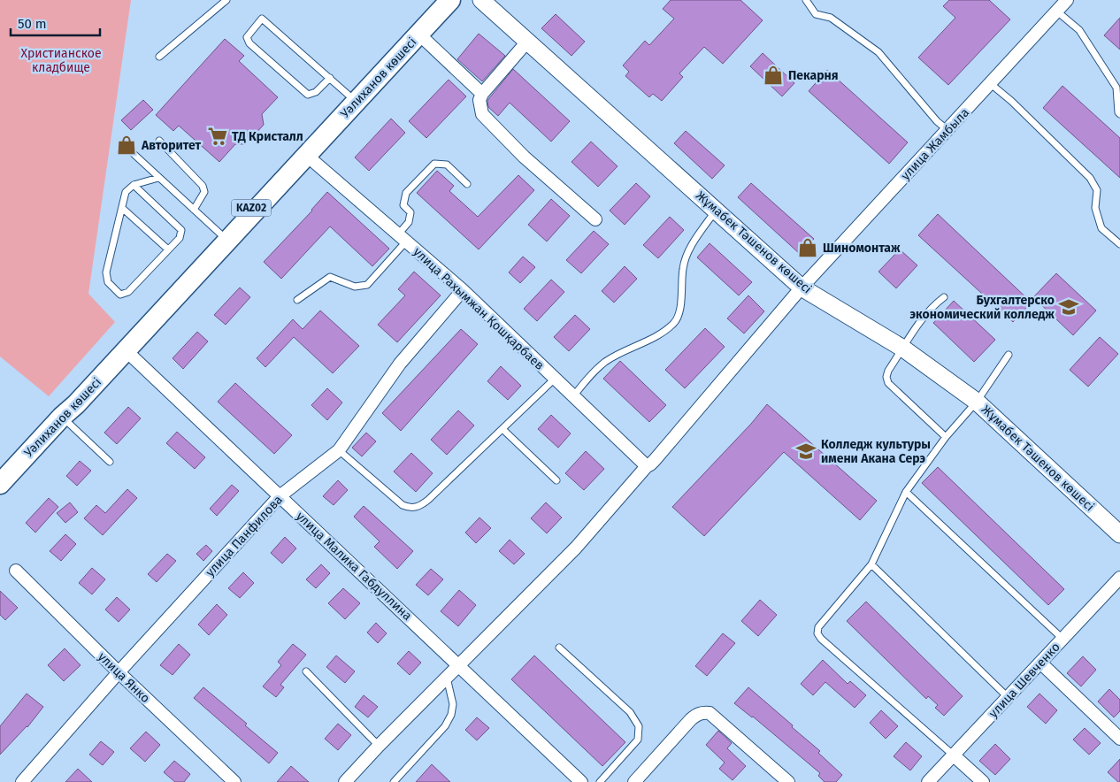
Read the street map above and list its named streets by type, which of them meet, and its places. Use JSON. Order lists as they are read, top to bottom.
{
  "streets": {
    "highway": ["Уәлиханов көшесі", "KАZ02"],
    "main road": ["Жұмабек Тәшенов көшесі"],
    "street": [
      "улица Жамбыла",
      "улица Рахымжан Қошқарбаев",
      "улица Панфилова",
      "улица Малика Габдуллина",
      "улица Янко",
      "улица Шевченко"
    ]
  },
  "crossings": [
    ["Уәлиханов көшесі", "KАZ02"],
    ["Уәлиханов көшесі", "улица Рахымжан Қошқарбаев"],
    ["Уәлиханов көшесі", "улица Малика Габдуллина"],
    ["улица Жамбыла", "Жұмабек Тәшенов көшесі"],
    ["улица Жамбыла", "улица Рахымжан Қошқарбаев"],
    ["улица Жамбыла", "улица Малика Габдуллина"],
    ["KАZ02", "улица Рахымжан Қошқарбаев"],
    ["KАZ02", "улица Малика Габдуллина"],
    ["улица Рахымжан Қошқарбаев", "улица Панфилова"],
    ["улица Панфилова", "улица Малика Габдуллина"],
    ["улица Панфилова", "улица Янко"]
  ],
  "parks": ["Христианское кладбище"],
  "places": {
    "shop": ["Пекарня", "Авторитет", "Шиномонтаж"],
    "supermarket": ["ТД Кристалл"],
    "school or university": ["Бухгалтерско экономический колледж", "Колледж культуры имени Акана Серэ"]
  },
  "scale_bar": "50 m"
}
